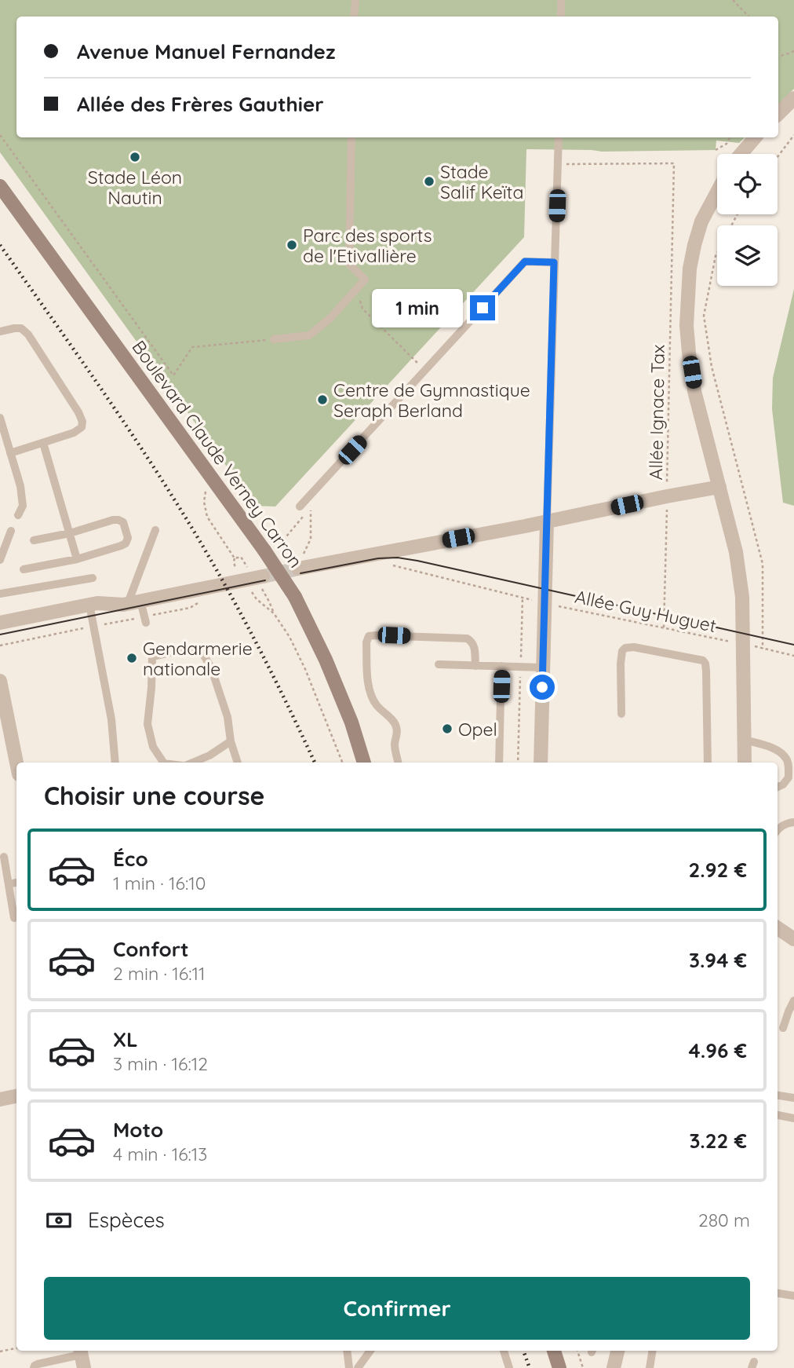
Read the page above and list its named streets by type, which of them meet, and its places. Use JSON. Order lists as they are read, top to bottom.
{
  "streets": {
    "main road": ["Boulevard Claude Verney Carron"],
    "path": ["Allée Ignace Tax", "Allée Guy Huguet"]
  },
  "crossings": [
    ["Allée Ignace Tax", "Allée Guy Huguet"]
  ],
  "places": [
    "Stade Léon Nautin",
    "Stade Salif Keïta",
    "Parc des sports de l'Etivallière",
    "Centre de Gymnastique Seraph Berland",
    "Gendarmerie nationale",
    "Opel"
  ],
  "page": {
    "banner": ["Avenue Manuel Fernandez", "Allée des Frères Gauthier"],
    "bubble": "1 min",
    "heading": "Choisir une course",
    "list": [
      {
        "name": "Éco",
        "note": "1 min · 16:10",
        "value": "2.92 €"
      },
      {
        "name": "Confort",
        "note": "2 min · 16:11",
        "value": "3.94 €"
      },
      {
        "name": "XL",
        "note": "3 min · 16:12",
        "value": "4.96 €"
      },
      {
        "name": "Moto",
        "note": "4 min · 16:13",
        "value": "3.22 €"
      }
    ],
    "pay": ["Espèces", "280 m"],
    "buttons": "Confirmer"
  }
}
